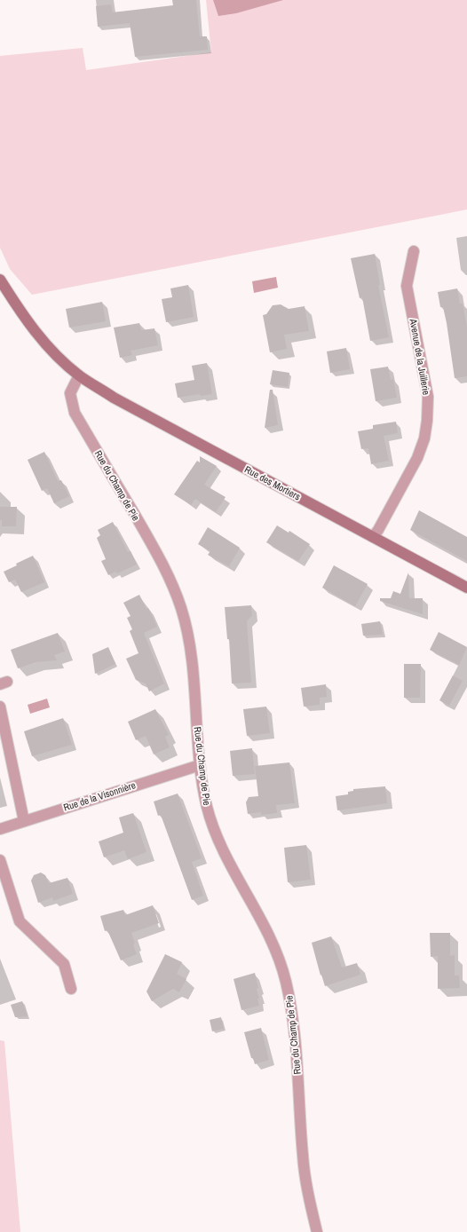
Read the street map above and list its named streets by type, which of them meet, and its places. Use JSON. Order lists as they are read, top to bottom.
{
  "streets": {
    "street": [
      "Avenue de la Juillerie",
      "Rue des Mortiers",
      "Rue du Champ de Pie",
      "Rue de la Visonnière"
    ]
  },
  "crossings": [
    ["Avenue de la Juillerie", "Rue des Mortiers"],
    ["Rue des Mortiers", "Rue du Champ de Pie"],
    ["Rue du Champ de Pie", "Rue de la Visonnière"]
  ]
}
